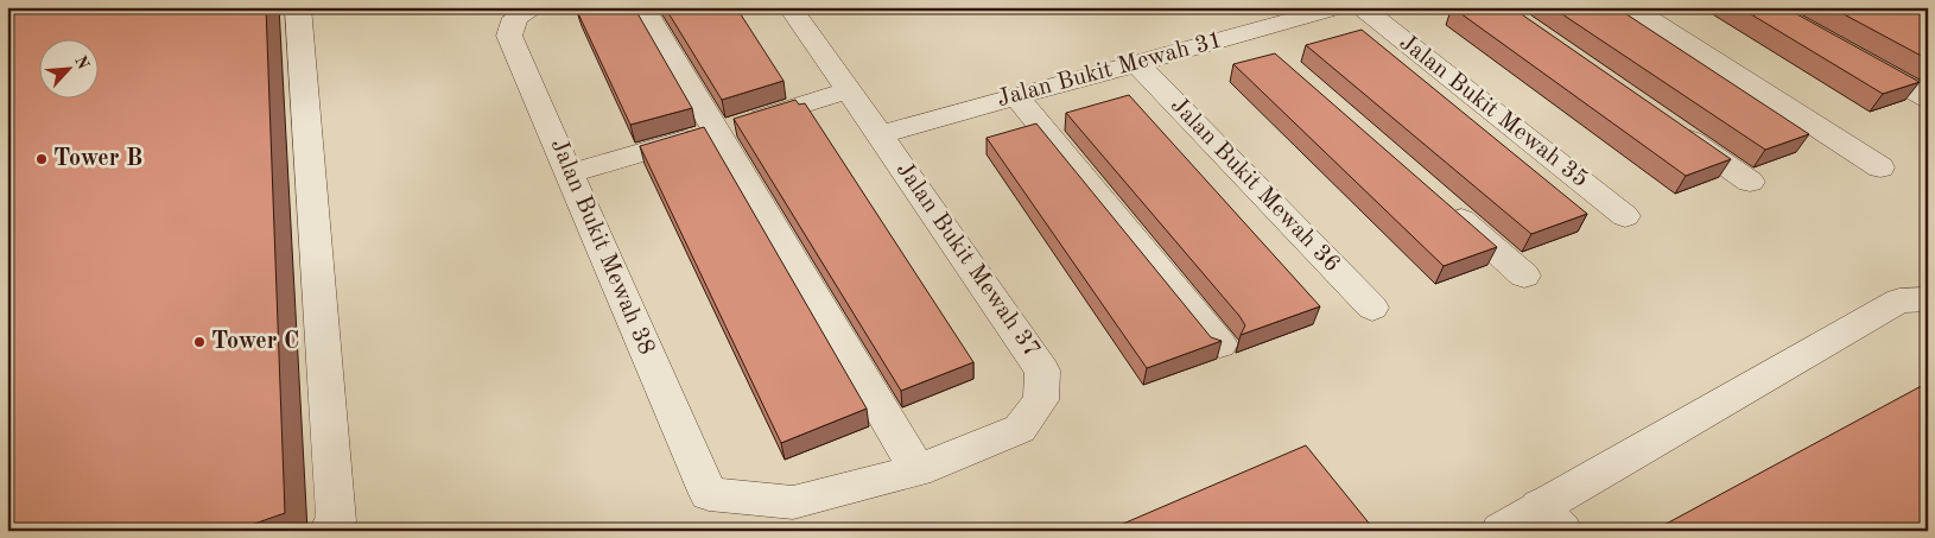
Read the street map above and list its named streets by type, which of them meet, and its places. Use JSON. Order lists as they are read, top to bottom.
{
  "streets": {
    "street": [
      "Jalan Bukit Mewah 31",
      "Jalan Bukit Mewah 35",
      "Jalan Bukit Mewah 36",
      "Jalan Bukit Mewah 38",
      "Jalan Bukit Mewah 37"
    ]
  },
  "crossings": [
    ["Jalan Bukit Mewah 31", "Jalan Bukit Mewah 36"],
    ["Jalan Bukit Mewah 31", "Jalan Bukit Mewah 37"],
    ["Jalan Bukit Mewah 38", "Jalan Bukit Mewah 37"]
  ],
  "places": ["Tower B", "Tower C"],
  "north": "top right"
}
